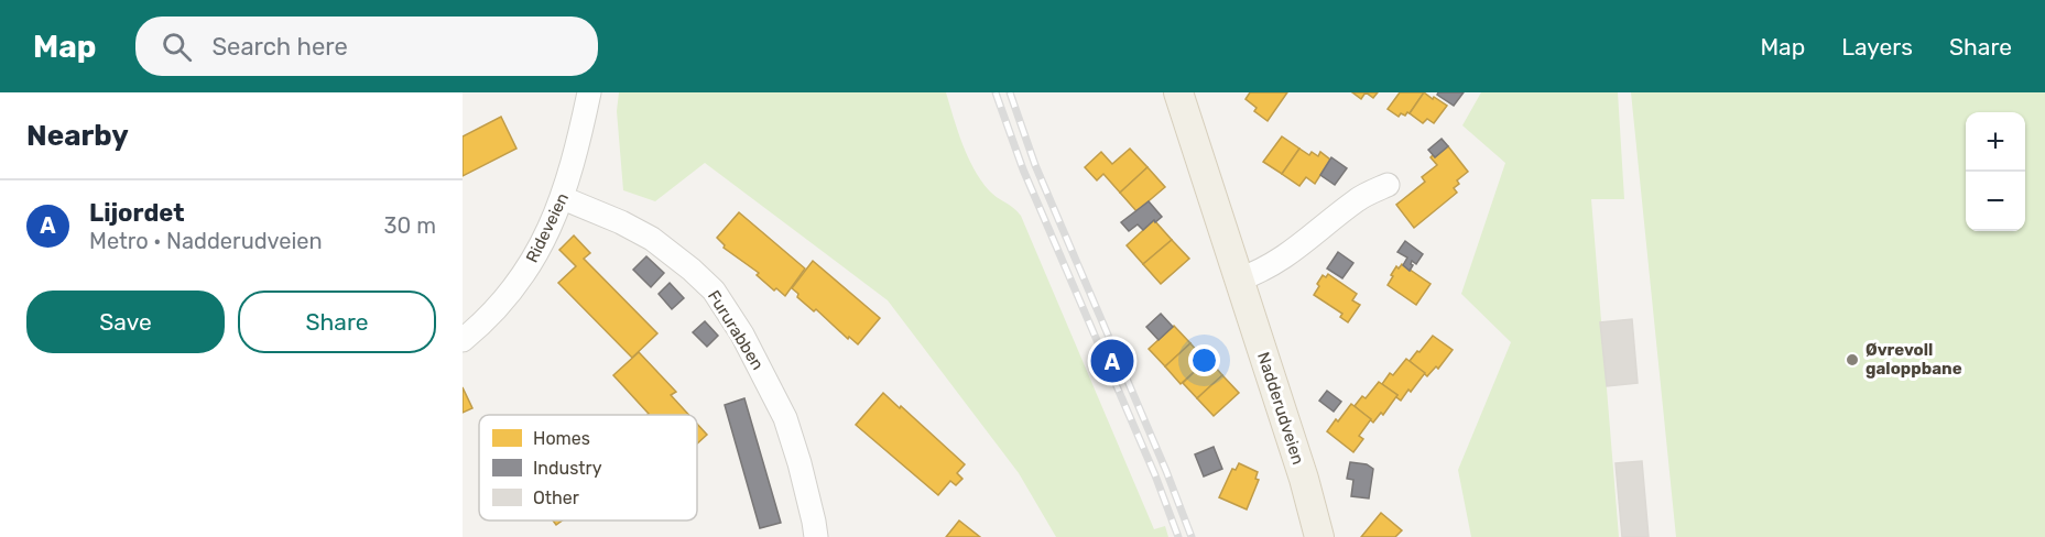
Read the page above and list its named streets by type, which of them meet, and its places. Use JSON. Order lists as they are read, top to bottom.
{
  "streets": {
    "main road": ["Nadderudveien"],
    "street": ["Rideveien", "Fururabben"]
  },
  "crossings": [
    ["Rideveien", "Fururabben"]
  ],
  "places": ["Øvrevoll galoppbane"],
  "legend": ["Homes", "Industry", "Other"],
  "page": {
    "header": "Map",
    "search": "Search here",
    "nav": ["Map", "Layers", "Share"],
    "heading": "Nearby",
    "map_buttons": ["+", "−"],
    "list": [
      {
        "mark": "A",
        "name": "Lijordet",
        "note": "Metro · Nadderudveien",
        "value": "30 m"
      }
    ],
    "buttons": ["Save", "Share"],
    "pins": "A"
  }
}
